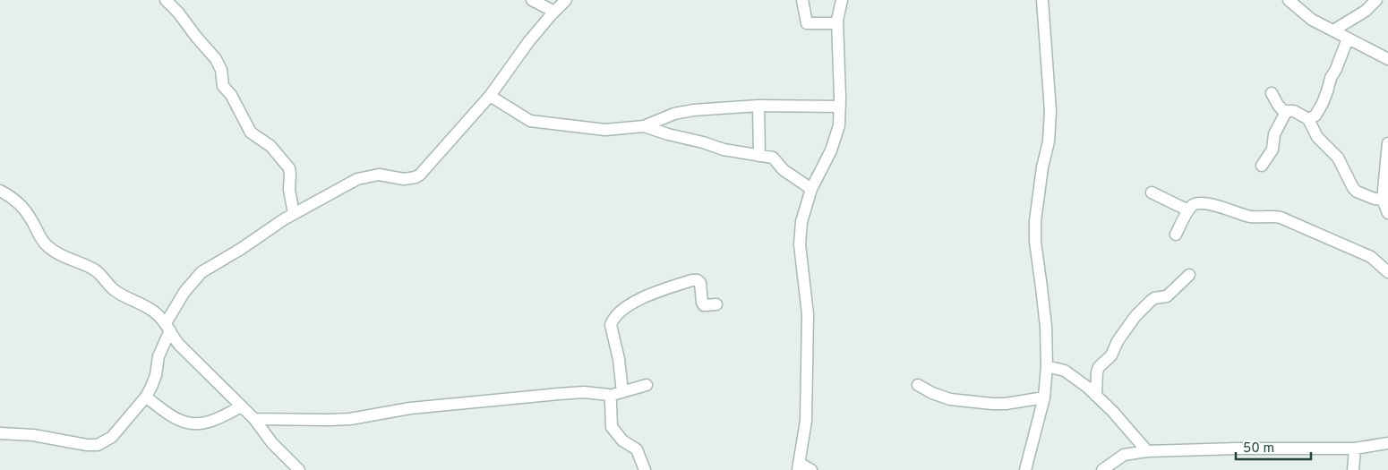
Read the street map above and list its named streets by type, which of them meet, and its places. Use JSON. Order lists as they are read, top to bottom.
{
  "scale_bar": "50 m"
}
